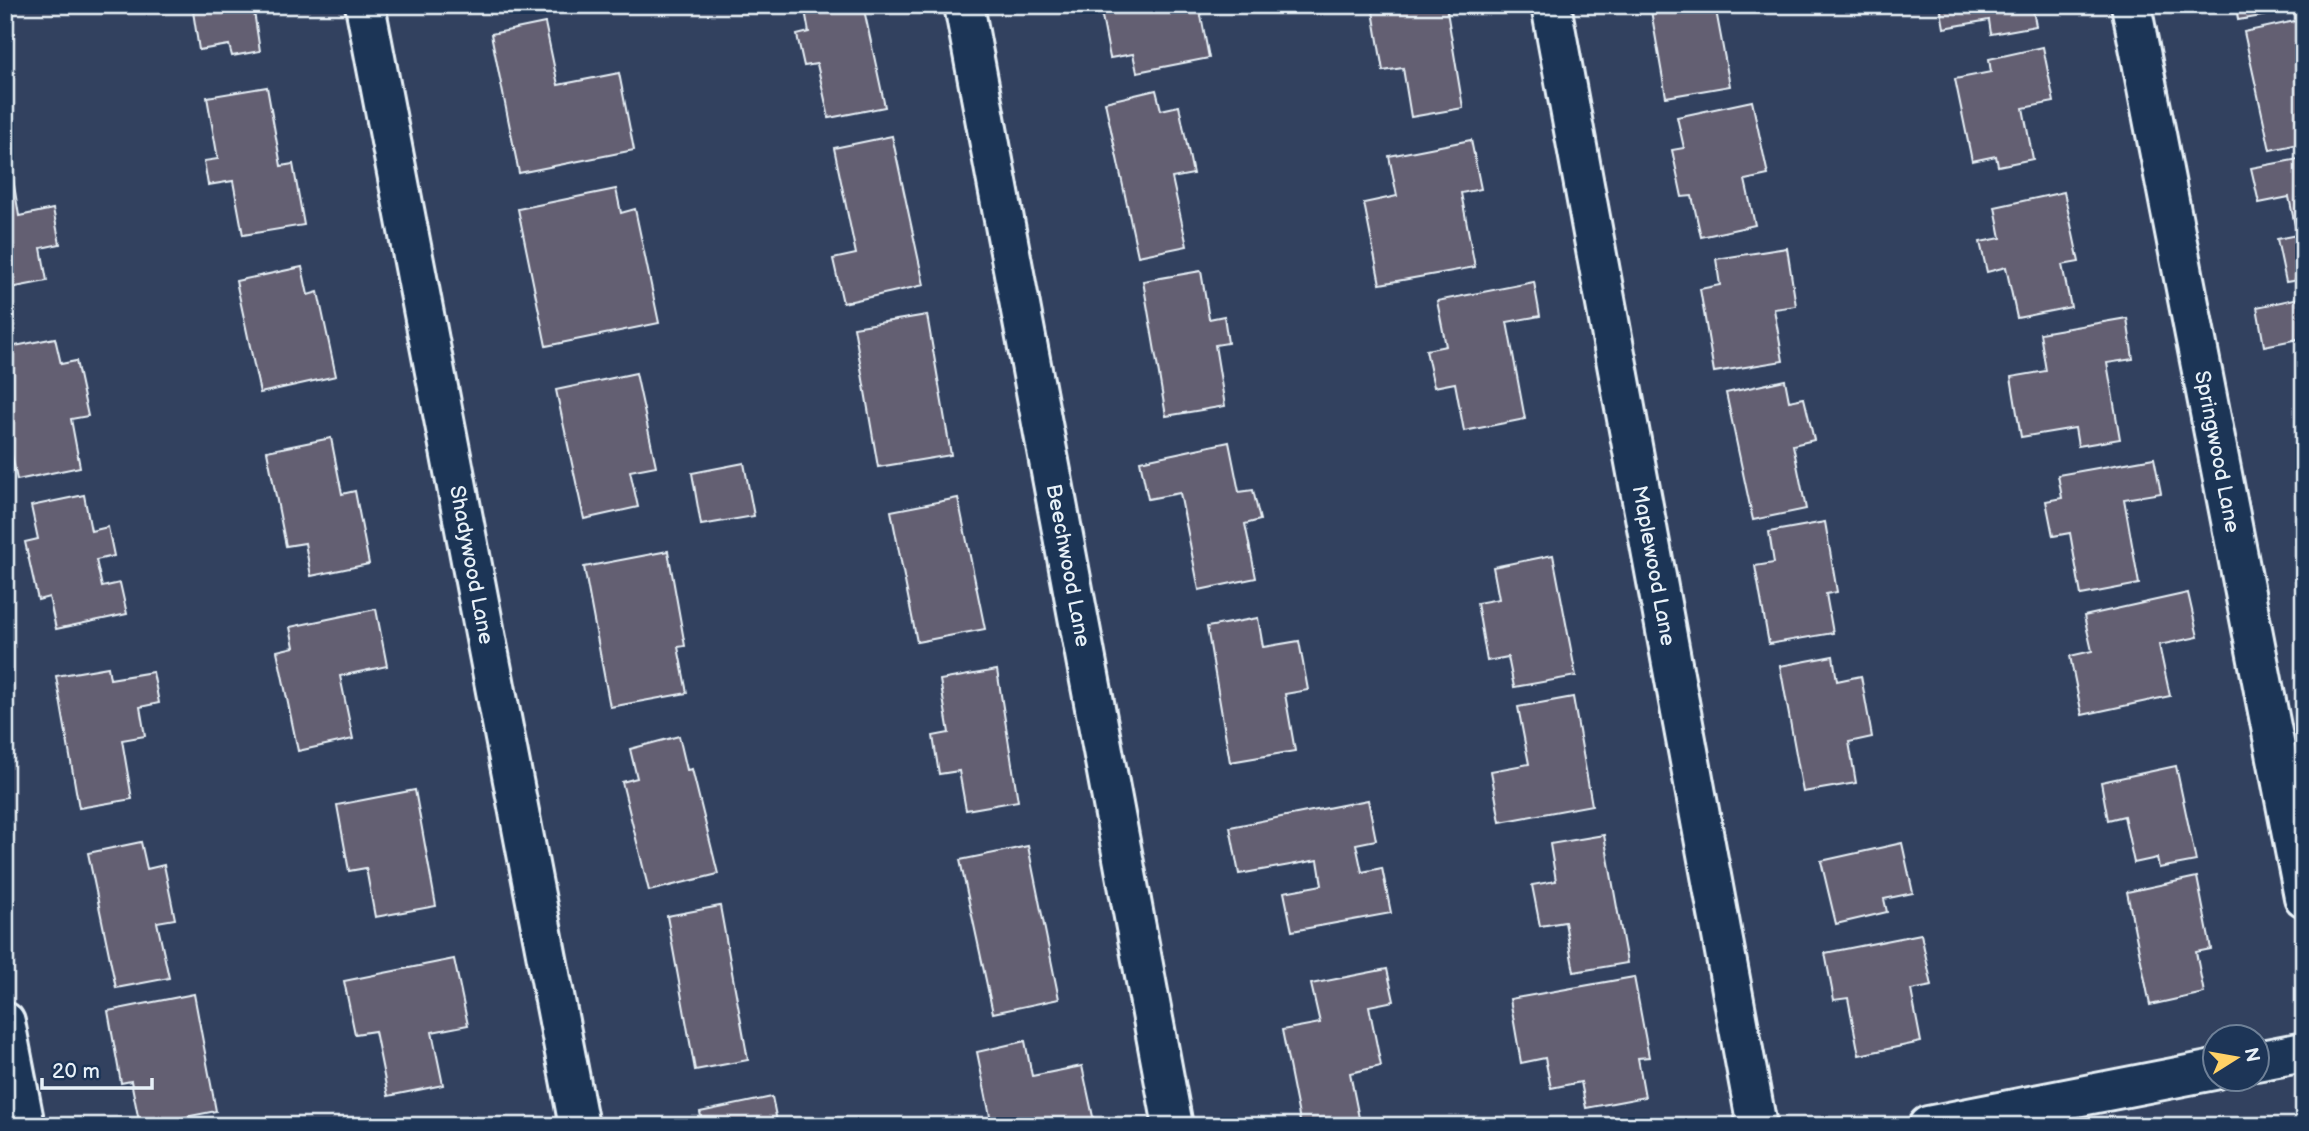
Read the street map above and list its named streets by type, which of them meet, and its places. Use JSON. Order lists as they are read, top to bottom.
{
  "streets": {
    "street": [
      "Springwood Lane",
      "Shadywood Lane",
      "Beechwood Lane",
      "Maplewood Lane"
    ]
  },
  "scale_bar": "20 m",
  "north": "right"
}
